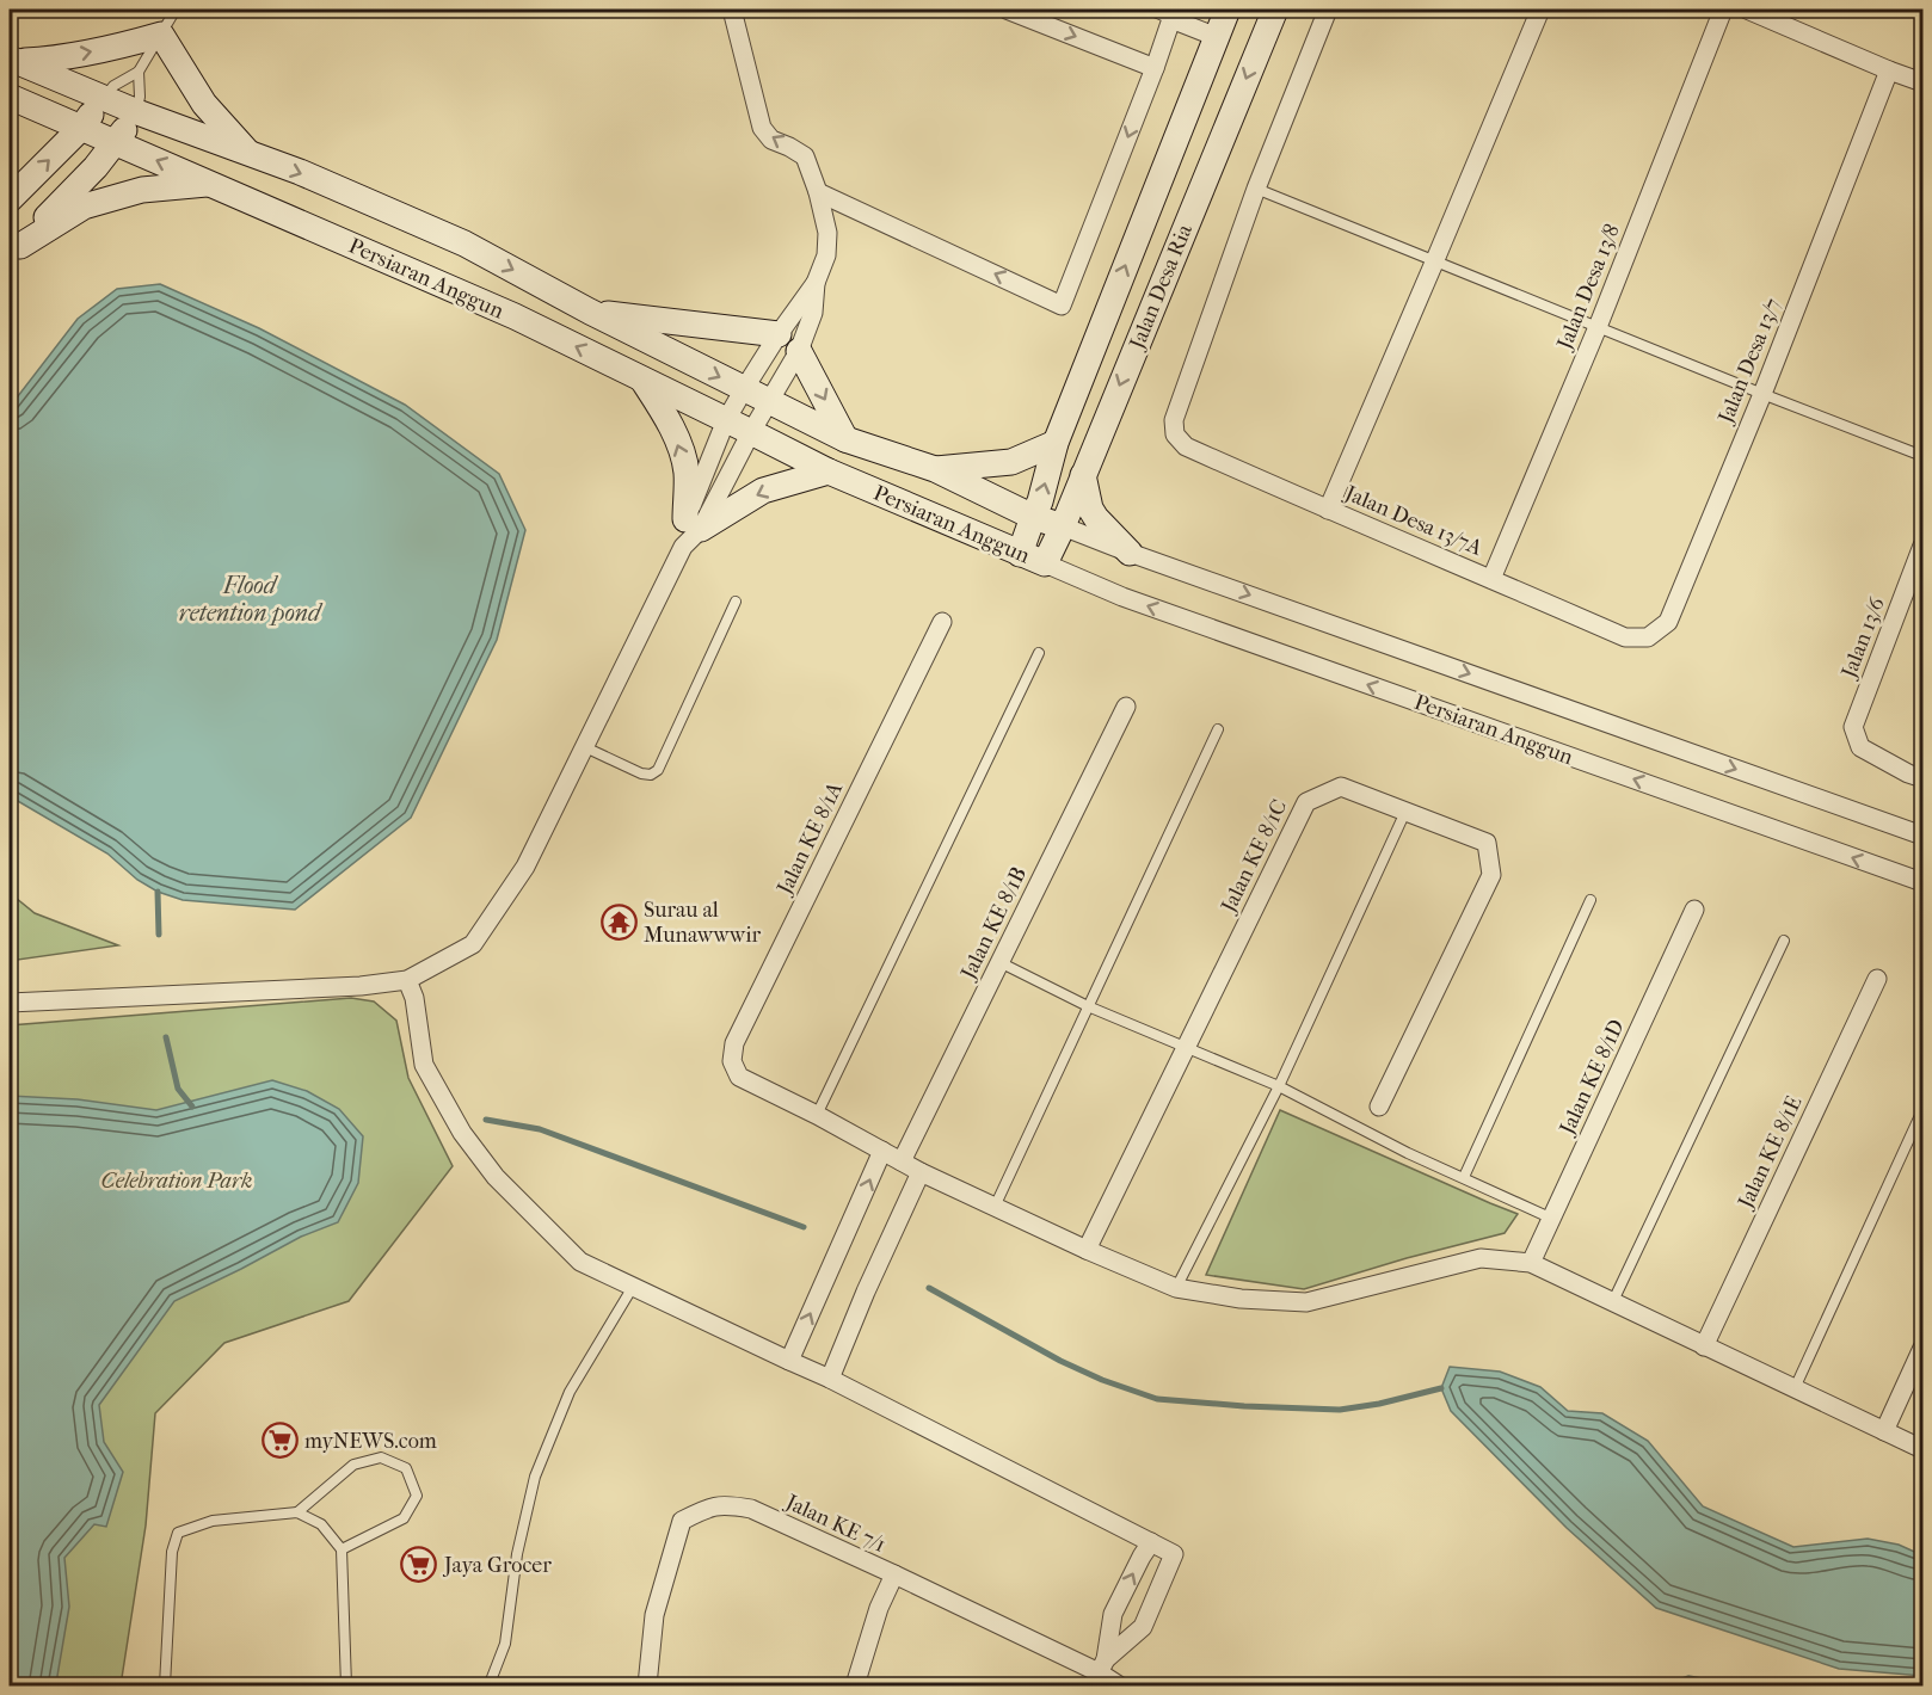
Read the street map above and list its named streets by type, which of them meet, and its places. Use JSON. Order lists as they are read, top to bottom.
{
  "streets": {
    "main road": ["Persiaran Anggun", "Jalan Desa Ria"],
    "street": [
      "Jalan Desa 13/8",
      "Jalan Desa 13/7",
      "Jalan Desa 13/7A",
      "Jalan 13/6",
      "Jalan KE 8/1A",
      "Jalan KE 8/1C",
      "Jalan KE 8/1B",
      "Jalan KE 8/1D",
      "Jalan KE 8/1E",
      "Jalan KE 7/1"
    ]
  },
  "crossings": [
    ["Persiaran Anggun", "Jalan Desa Ria"],
    ["Jalan Desa 13/8", "Jalan Desa 13/7A"],
    ["Jalan Desa 13/7", "Jalan Desa 13/7A"]
  ],
  "water": ["Flood retention pond"],
  "parks": ["Celebration Park"],
  "places": {
    "temple": ["Surau al Munawwwir"],
    "supermarket": ["myNEWS.com", "Jaya Grocer"]
  }
}
